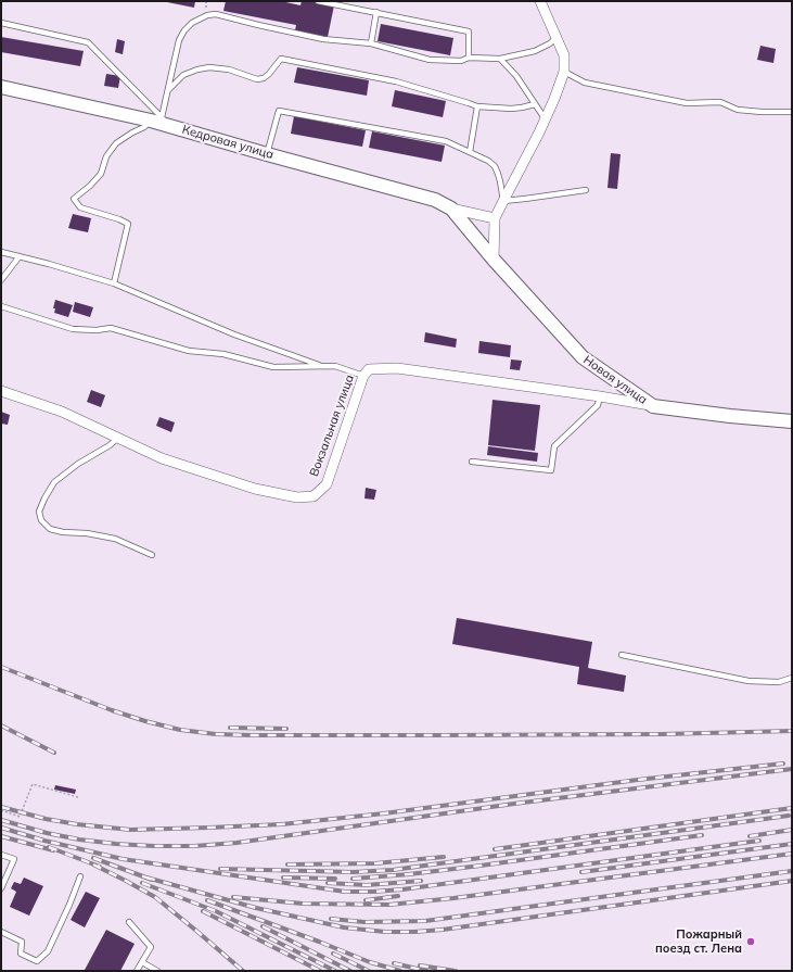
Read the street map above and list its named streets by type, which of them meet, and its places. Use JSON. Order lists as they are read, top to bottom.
{
  "streets": {
    "street": ["Кедровая улица", "Новая улица", "Вокзальная улица"]
  },
  "crossings": [
    ["Кедровая улица", "Новая улица"],
    ["Новая улица", "Вокзальная улица"]
  ],
  "places": ["Пожарный поезд ст. Лена"]
}
